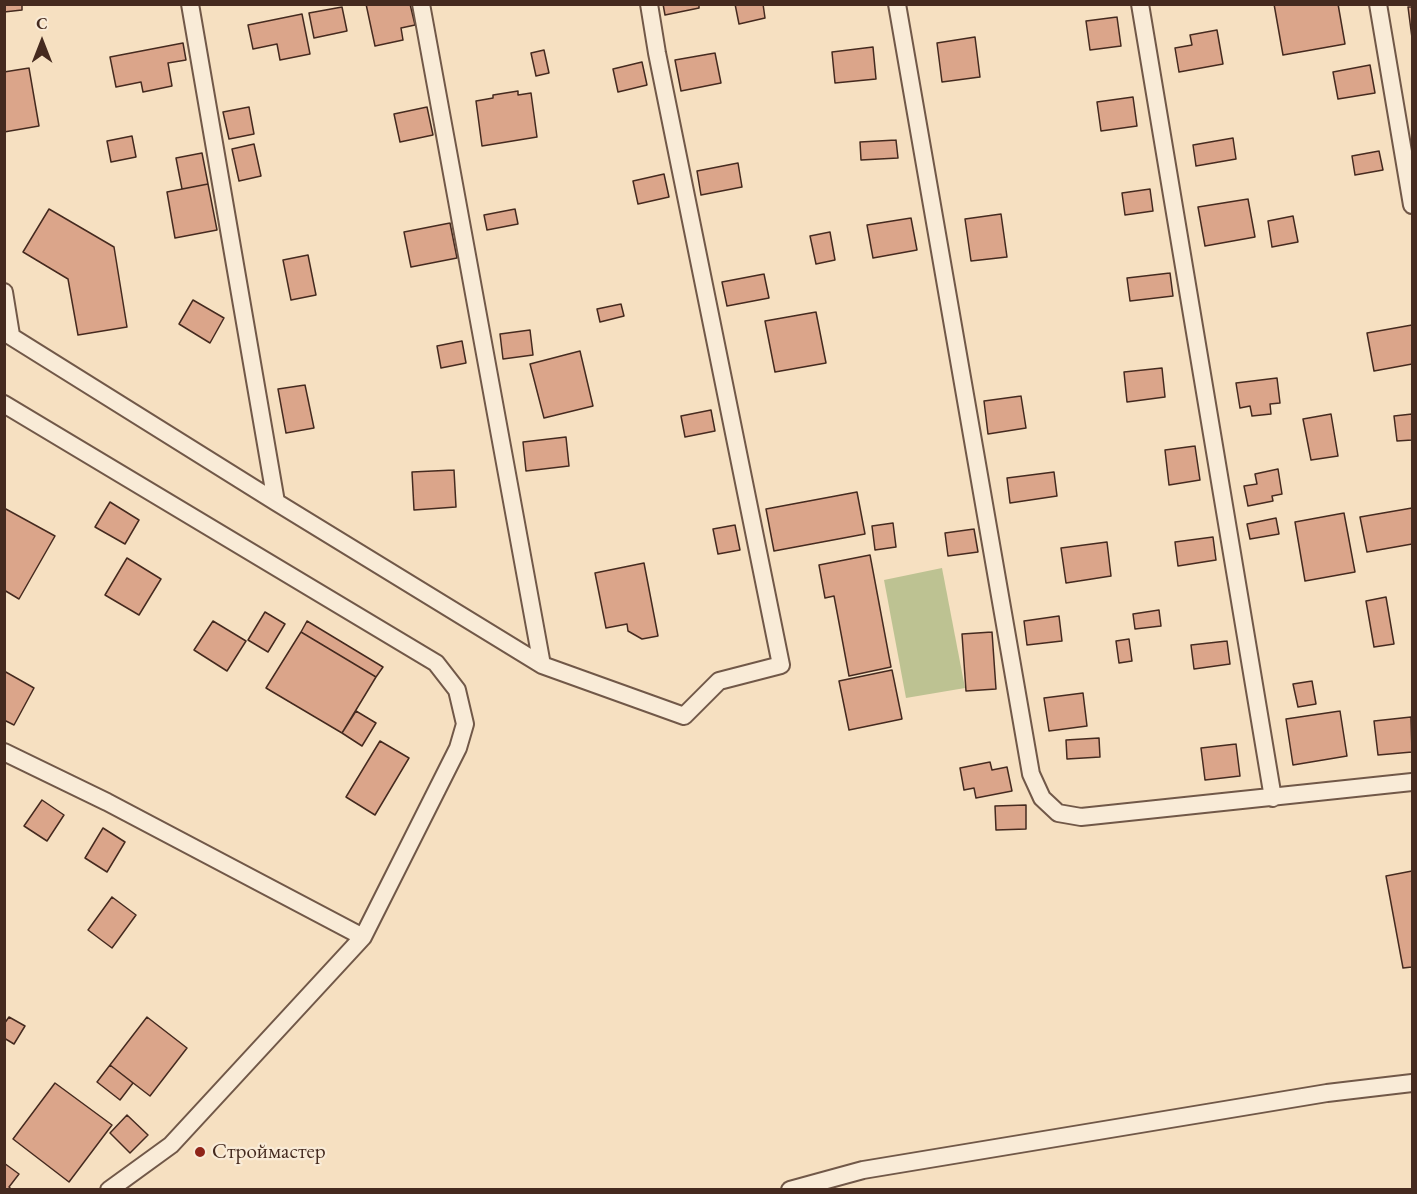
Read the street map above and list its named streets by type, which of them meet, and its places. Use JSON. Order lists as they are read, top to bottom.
{
  "places": ["Строймастер"],
  "north": "top"
}
